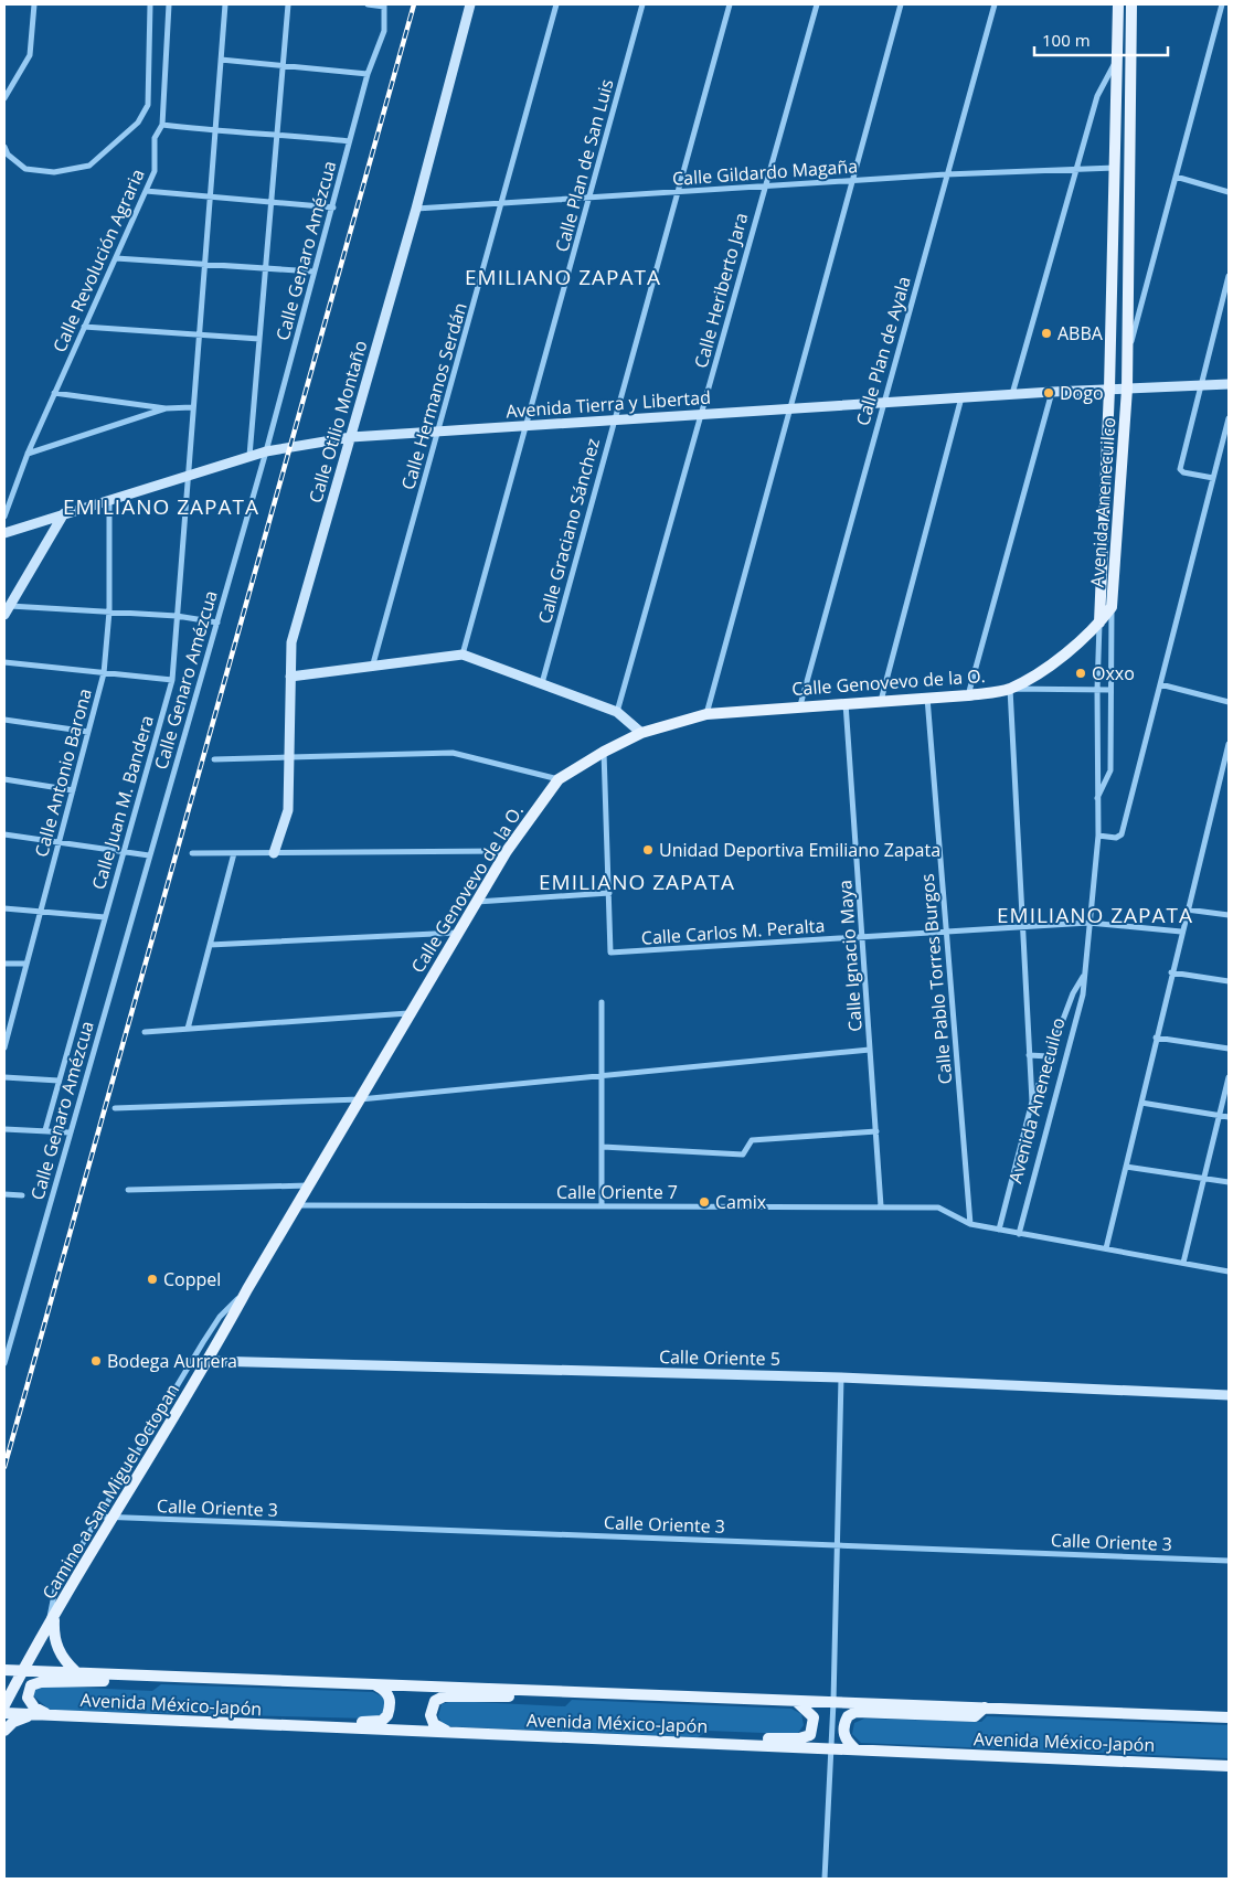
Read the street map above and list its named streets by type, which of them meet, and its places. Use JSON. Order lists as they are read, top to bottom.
{
  "streets": {
    "main road": [
      "Avenida Anenecuilco",
      "Calle Genovevo de la O.",
      "Camino a San Miguel Octopan",
      "Avenida México-Japón"
    ],
    "street": [
      "Calle Plan de San Luis",
      "Calle Gildardo Magaña",
      "Calle Genaro Amézcua",
      "Calle Revolución Agraria",
      "Calle Heriberto Jara",
      "Calle Plan de Ayala",
      "Calle Hermanos Serdán",
      "Avenida Tierra y Libertad",
      "Calle Otilio Montaño",
      "Calle Graciano Sánchez",
      "Calle Antonio Barona",
      "Calle Juan M. Bandera",
      "Calle Carlos M. Peralta",
      "Calle Ignacio Maya",
      "Calle Pablo Torres Burgos",
      "Calle Oriente 7",
      "Calle Oriente 5",
      "Calle Oriente 3"
    ]
  },
  "crossings": [
    ["Calle Plan de San Luis", "Calle Gildardo Magaña"],
    ["Calle Plan de San Luis", "Avenida Tierra y Libertad"],
    ["Calle Gildardo Magaña", "Calle Heriberto Jara"],
    ["Calle Gildardo Magaña", "Calle Plan de Ayala"],
    ["Calle Gildardo Magaña", "Calle Hermanos Serdán"],
    ["Calle Gildardo Magaña", "Calle Otilio Montaño"],
    ["Calle Gildardo Magaña", "Avenida Anenecuilco"],
    ["Calle Gildardo Magaña", "Calle Graciano Sánchez"],
    ["Calle Genaro Amézcua", "Avenida Tierra y Libertad"],
    ["Calle Heriberto Jara", "Avenida Tierra y Libertad"],
    ["Calle Plan de Ayala", "Avenida Tierra y Libertad"],
    ["Calle Plan de Ayala", "Calle Genovevo de la O."],
    ["Calle Hermanos Serdán", "Avenida Tierra y Libertad"],
    ["Avenida Tierra y Libertad", "Calle Otilio Montaño"],
    ["Avenida Tierra y Libertad", "Avenida Anenecuilco"],
    ["Avenida Tierra y Libertad", "Calle Graciano Sánchez"],
    ["Avenida Tierra y Libertad", "Calle Antonio Barona"],
    ["Avenida Tierra y Libertad", "Calle Juan M. Bandera"],
    ["Avenida Anenecuilco", "Calle Genovevo de la O."],
    ["Avenida Anenecuilco", "Calle Carlos M. Peralta"],
    ["Avenida Anenecuilco", "Calle Oriente 7"],
    ["Calle Genovevo de la O.", "Calle Ignacio Maya"],
    ["Calle Genovevo de la O.", "Calle Pablo Torres Burgos"],
    ["Calle Genovevo de la O.", "Camino a San Miguel Octopan"],
    ["Calle Carlos M. Peralta", "Calle Ignacio Maya"],
    ["Calle Carlos M. Peralta", "Calle Pablo Torres Burgos"],
    ["Calle Ignacio Maya", "Calle Oriente 7"],
    ["Calle Pablo Torres Burgos", "Calle Oriente 7"],
    ["Calle Oriente 7", "Camino a San Miguel Octopan"],
    ["Calle Oriente 5", "Camino a San Miguel Octopan"],
    ["Camino a San Miguel Octopan", "Calle Oriente 3"],
    ["Camino a San Miguel Octopan", "Avenida México-Japón"]
  ],
  "districts": [
    "EMILIANO ZAPATA",
    "EMILIANO ZAPATA",
    "EMILIANO ZAPATA",
    "EMILIANO ZAPATA"
  ],
  "places": [
    "ABBA",
    "Dogo",
    "Oxxo",
    "Unidad Deportiva Emiliano Zapata",
    "Camix",
    "Coppel",
    "Bodega Aurrera"
  ],
  "scale_bar": "100 m"
}
